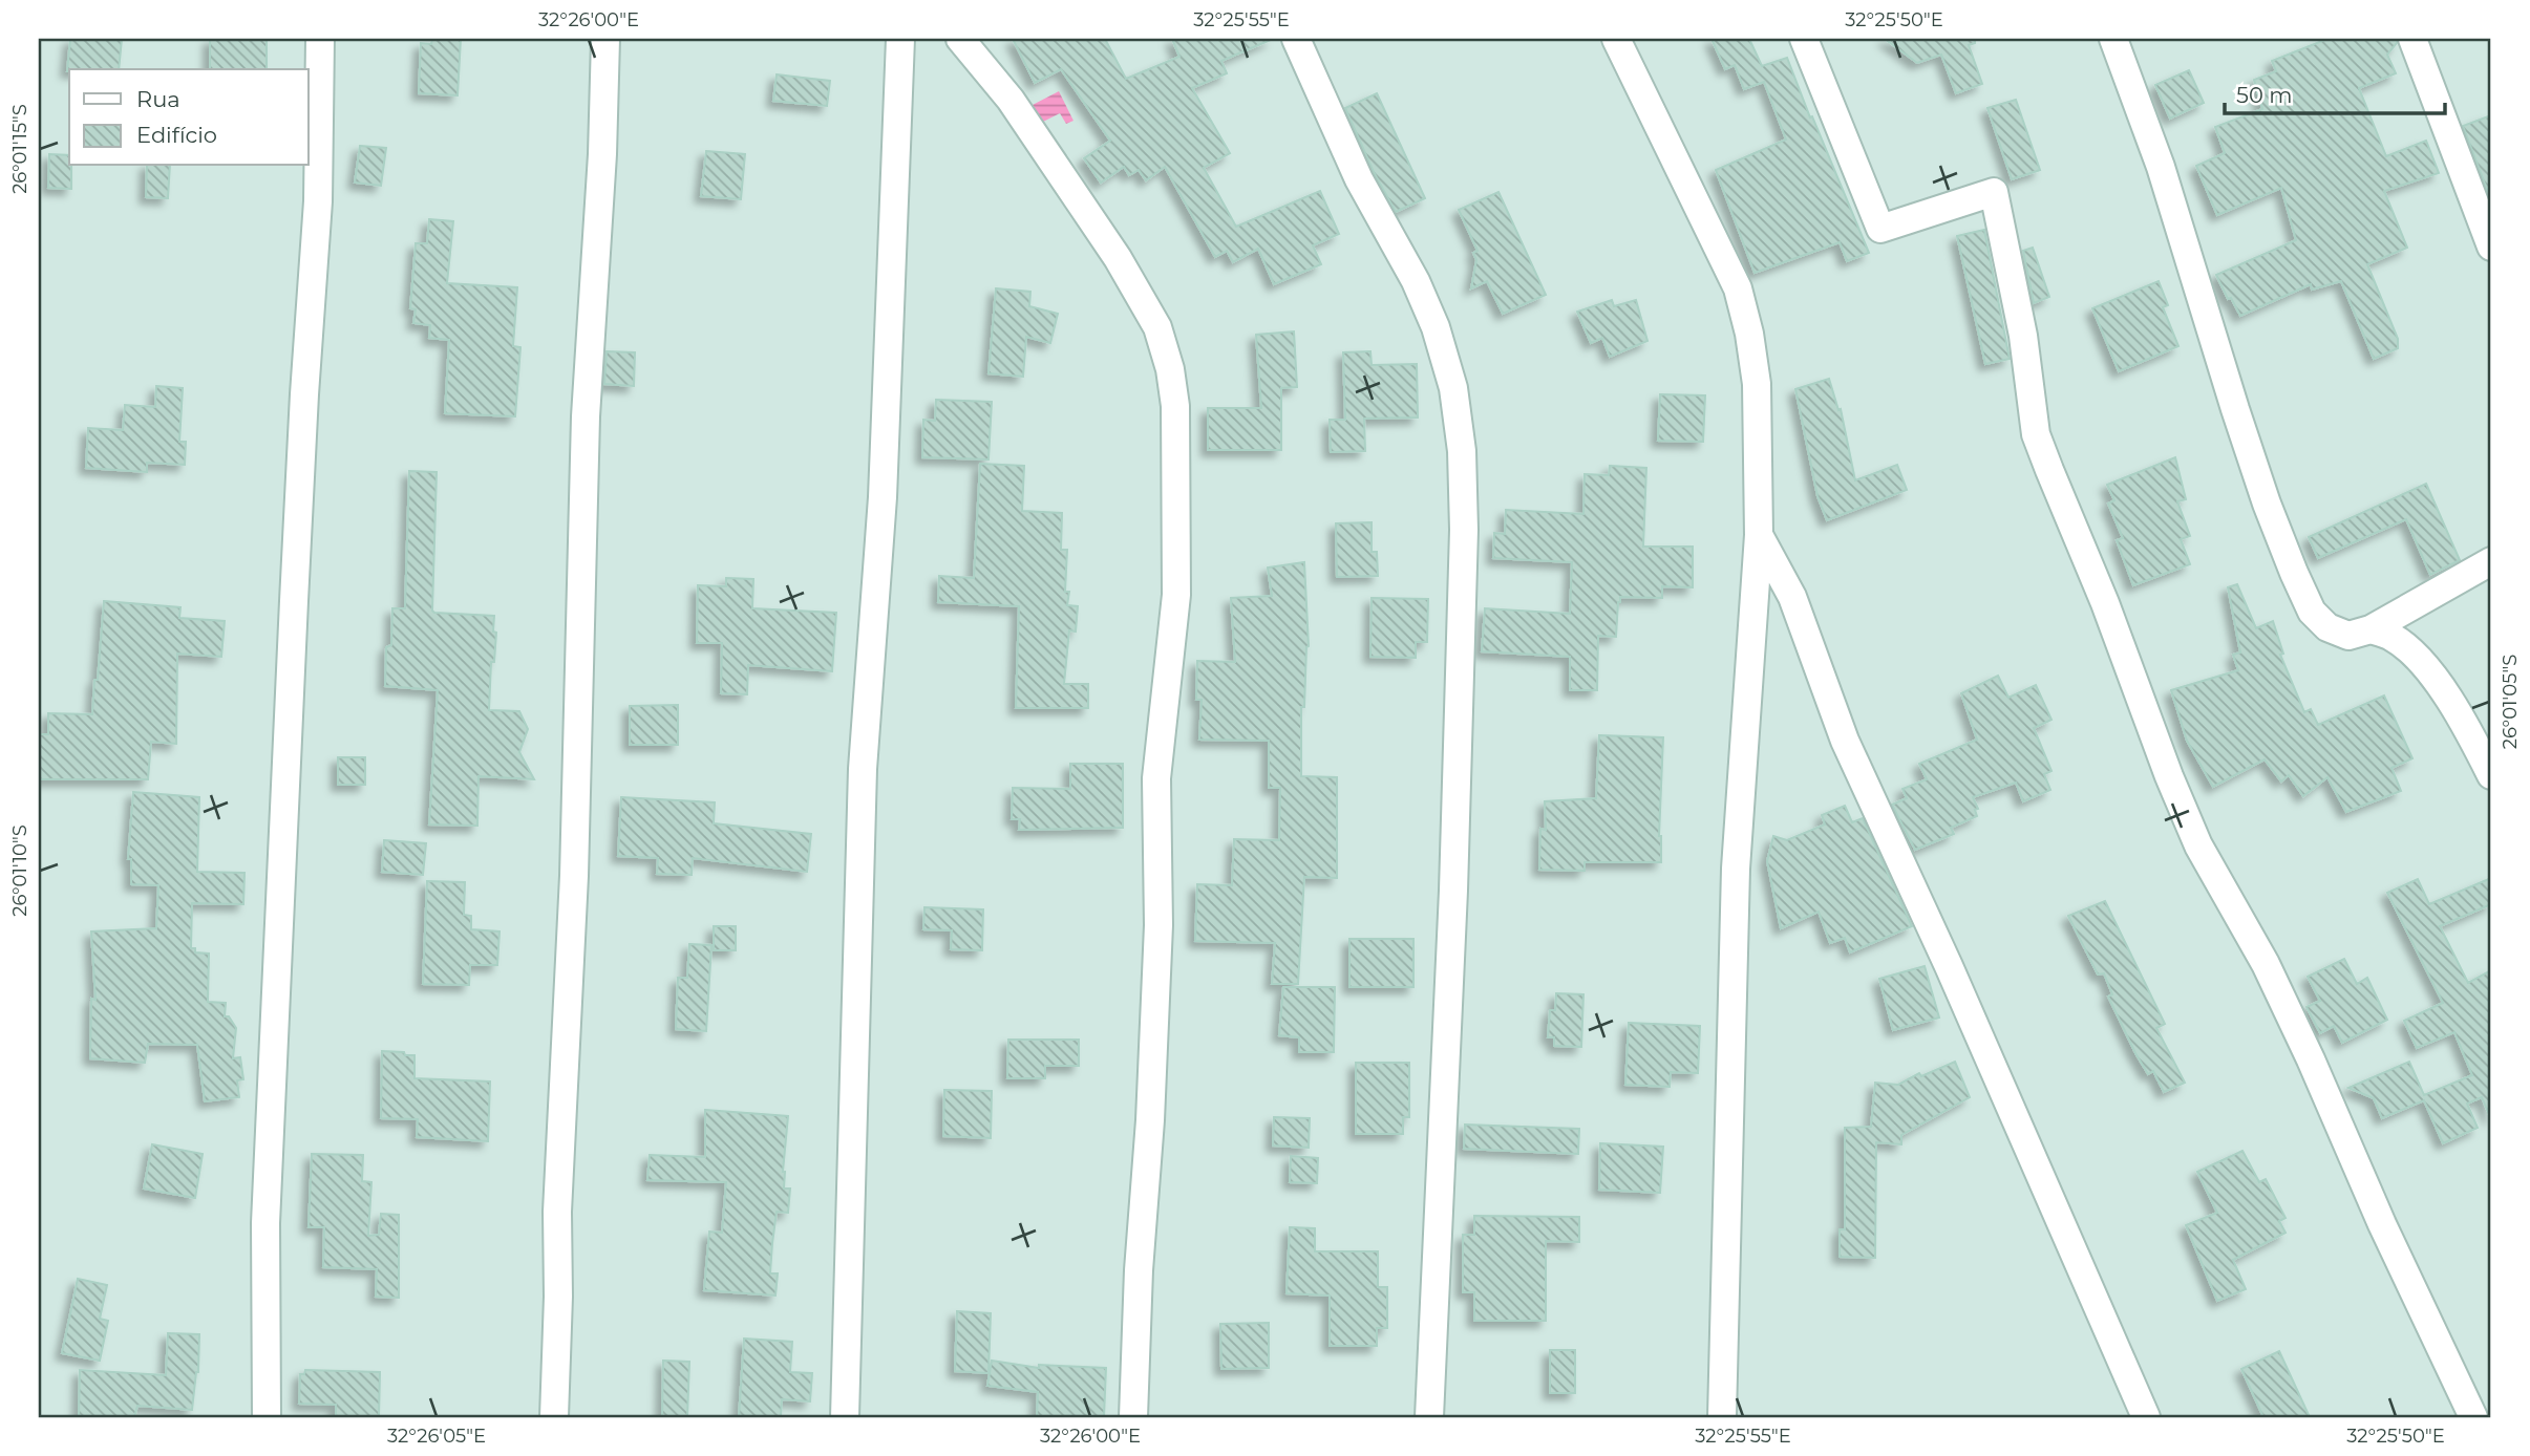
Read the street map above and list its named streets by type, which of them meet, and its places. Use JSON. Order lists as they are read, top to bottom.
{
  "legend": ["Rua", "Edifício"],
  "scale_bar": "50 m",
  "coordinates": [
    "32°26'00\"E",
    "32°25'55\"E",
    "32°25'50\"E",
    "26°01'15\"S",
    "26°01'05\"S",
    "26°01'10\"S",
    "32°26'05\"E"
  ]
}
